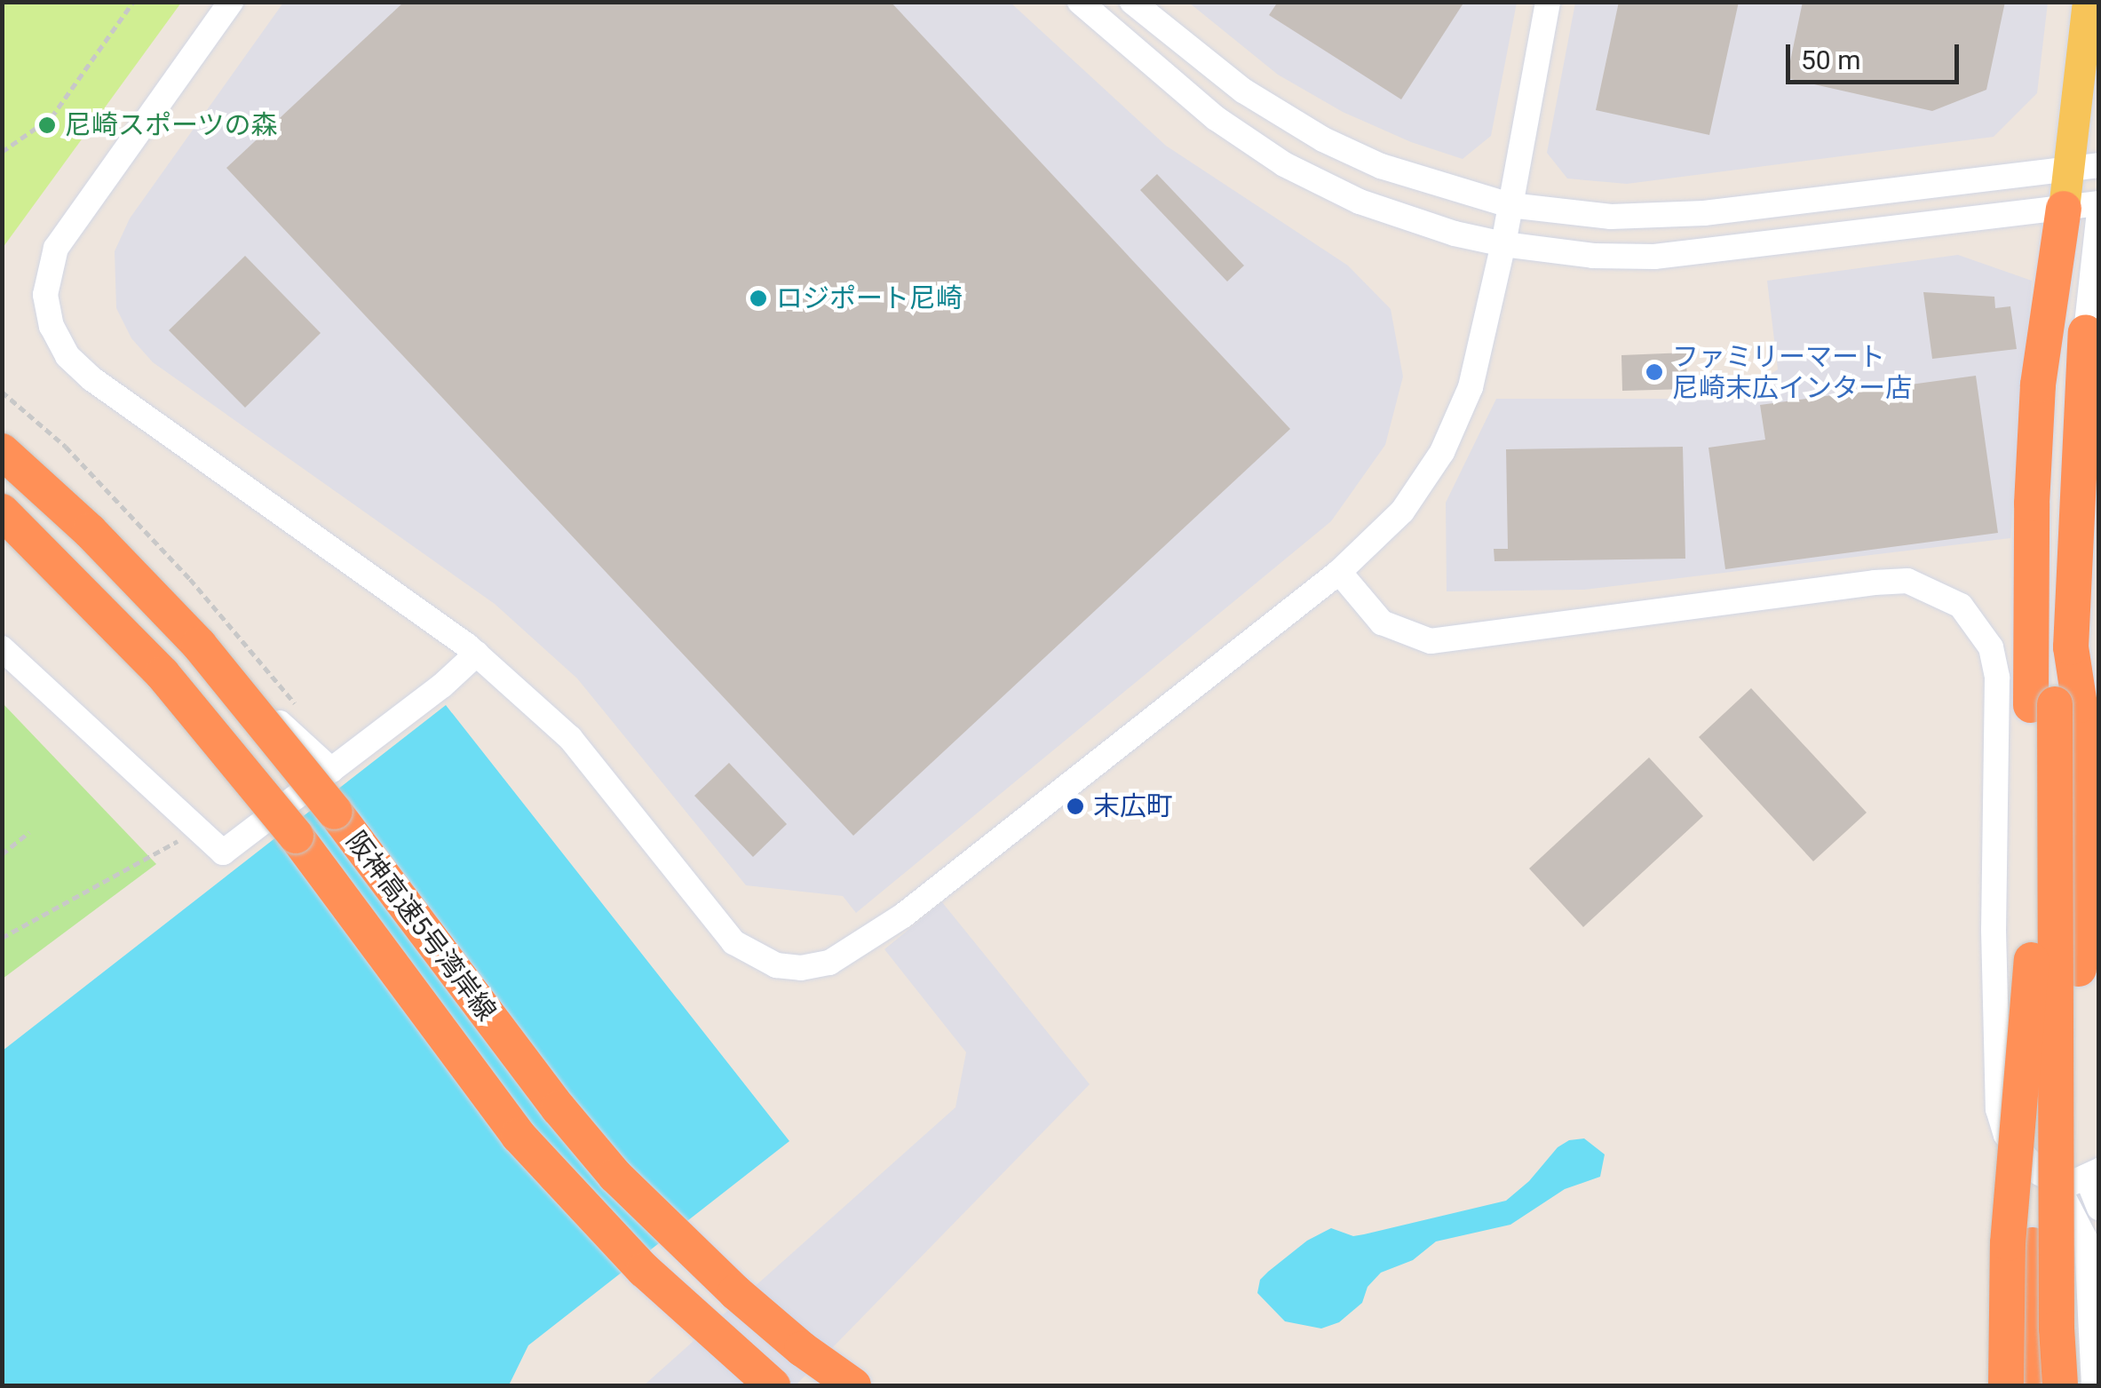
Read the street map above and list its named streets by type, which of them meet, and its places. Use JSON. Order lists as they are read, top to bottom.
{
  "streets": {
    "highway": ["阪神高速5号湾岸線"]
  },
  "places": [
    "尼崎スポーツの森",
    "ロジポート尼崎",
    "ファミリーマート 尼崎末広インター店",
    "末広町"
  ],
  "scale_bar": "50 m"
}
